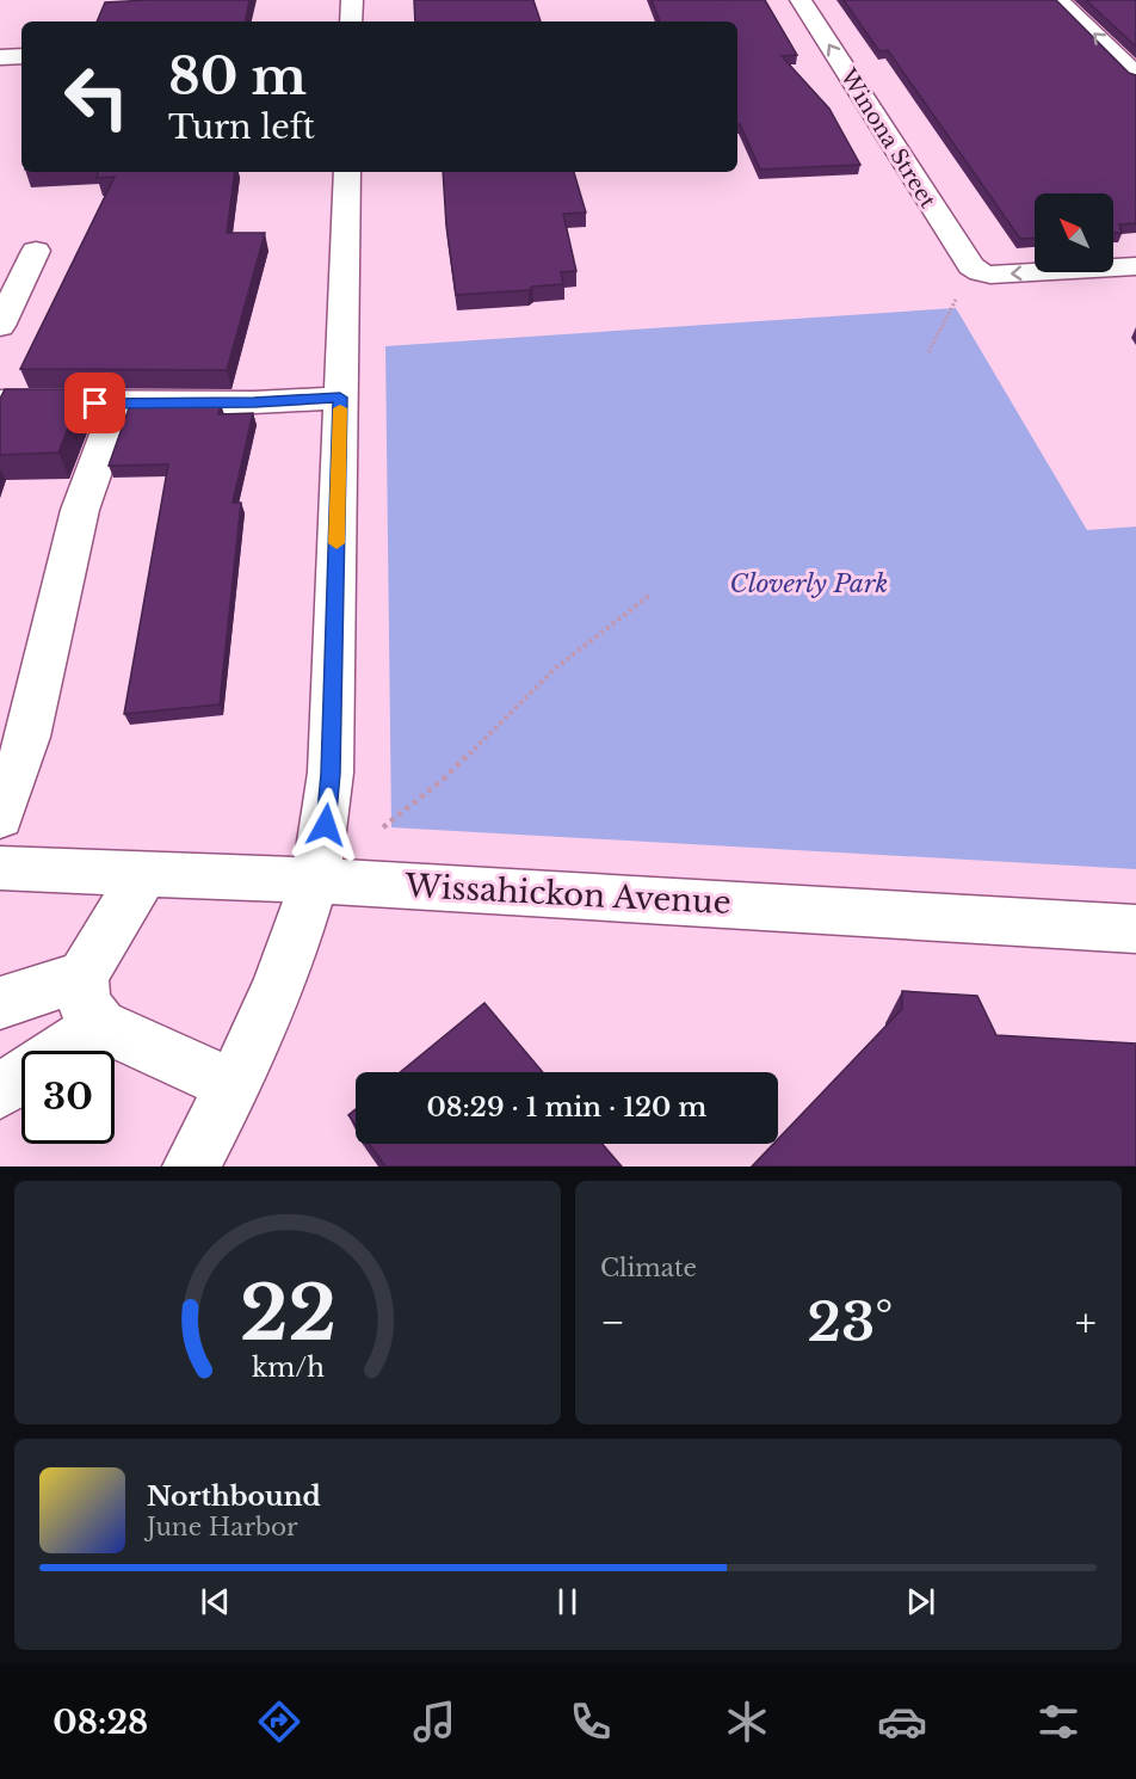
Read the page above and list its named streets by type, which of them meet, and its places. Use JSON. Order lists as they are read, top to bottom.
{
  "streets": {
    "street": ["Winona Street", "Wissahickon Avenue"]
  },
  "one_way": ["Winona Street"],
  "parks": ["Cloverly Park"],
  "north": "top left",
  "page": {
    "turn": ["80 m", "Turn left"],
    "limit": "30",
    "trip": "08:29 · 1 min · 120 m",
    "tile": "Climate",
    "heat": ["−", "23°", "+"],
    "song": ["Northbound", "June Harbor"],
    "tabs": "08:28",
    "gauge": ["22", "km/h"]
  }
}
